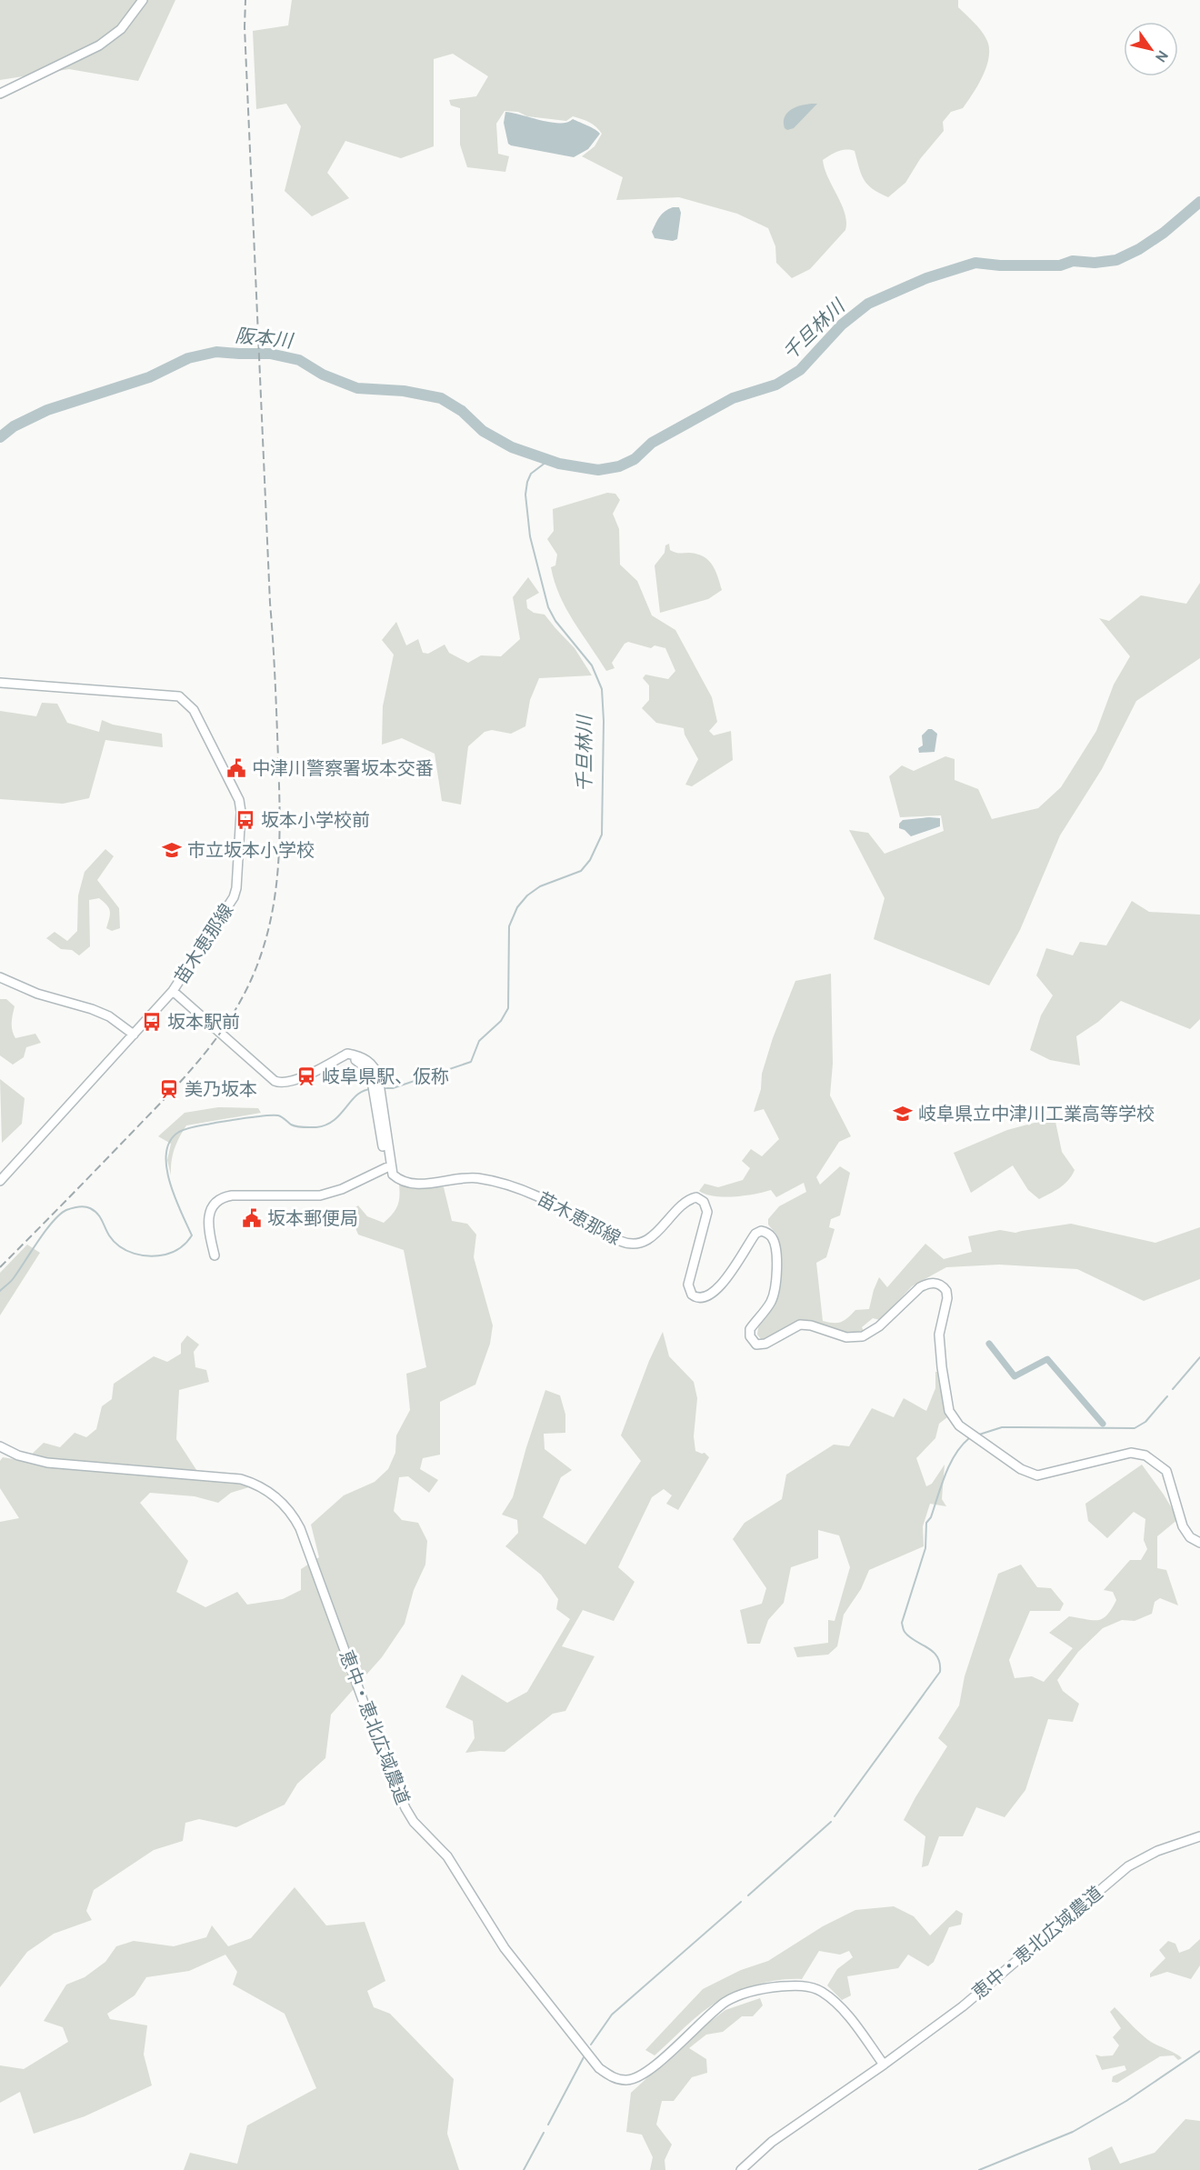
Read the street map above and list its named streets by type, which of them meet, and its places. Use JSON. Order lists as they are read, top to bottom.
{
  "streets": {
    "street": ["苗木恵那線", "恵中・恵北広域農道"]
  },
  "water": ["千旦林川", "阪本川"],
  "places": {
    "public building": ["中津川警察署坂本交番", "坂本郵便局"],
    "bus stop": ["坂本小学校前", "坂本駅前"],
    "school or university": ["市立坂本小学校", "岐阜県立中津川工業高等学校"],
    "station": ["岐阜県駅、仮称", "美乃坂本"]
  },
  "north": "bottom right"
}
